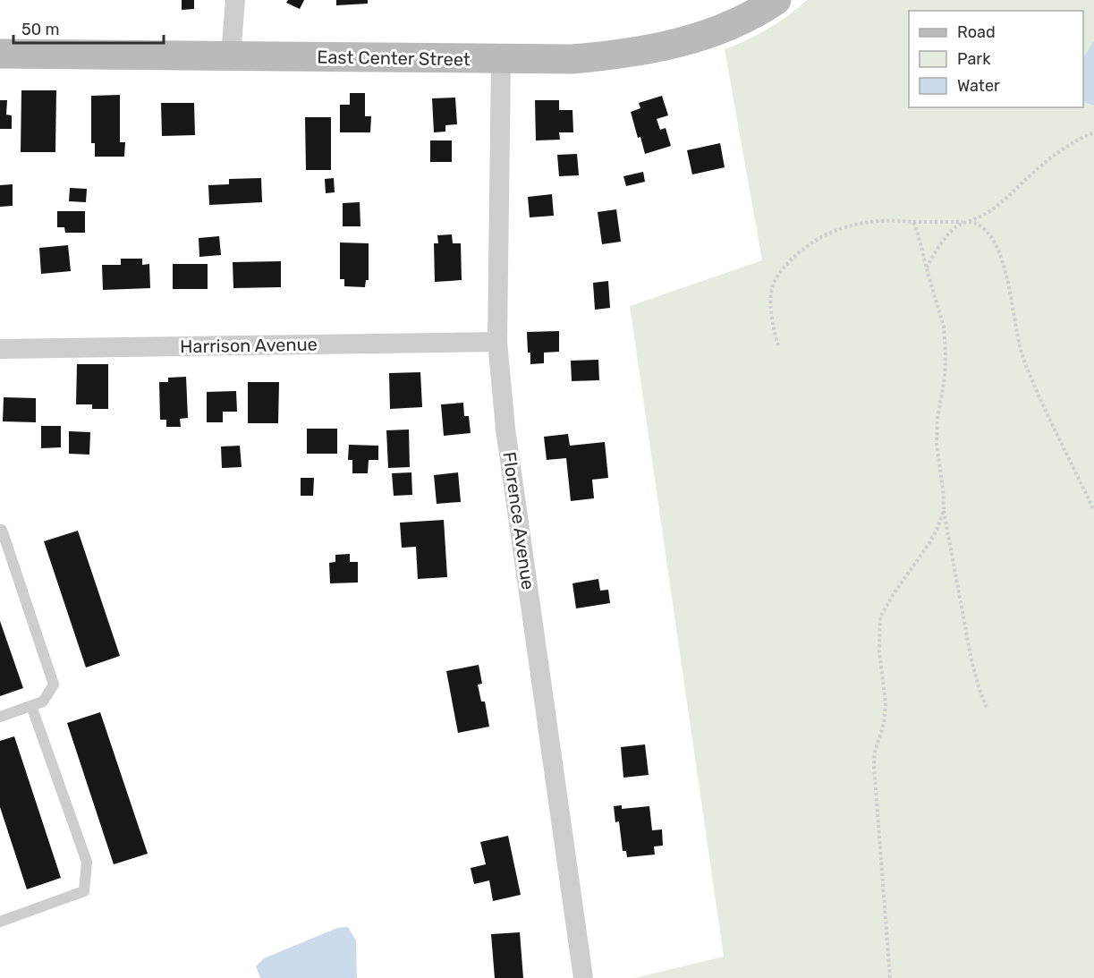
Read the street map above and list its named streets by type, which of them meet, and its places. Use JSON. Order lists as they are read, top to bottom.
{
  "streets": {
    "main road": ["East Center Street"],
    "street": ["Harrison Avenue", "Florence Avenue"]
  },
  "crossings": [
    ["East Center Street", "Florence Avenue"],
    ["Harrison Avenue", "Florence Avenue"]
  ],
  "legend": ["Road", "Park", "Water"],
  "scale_bar": "50 m"
}
